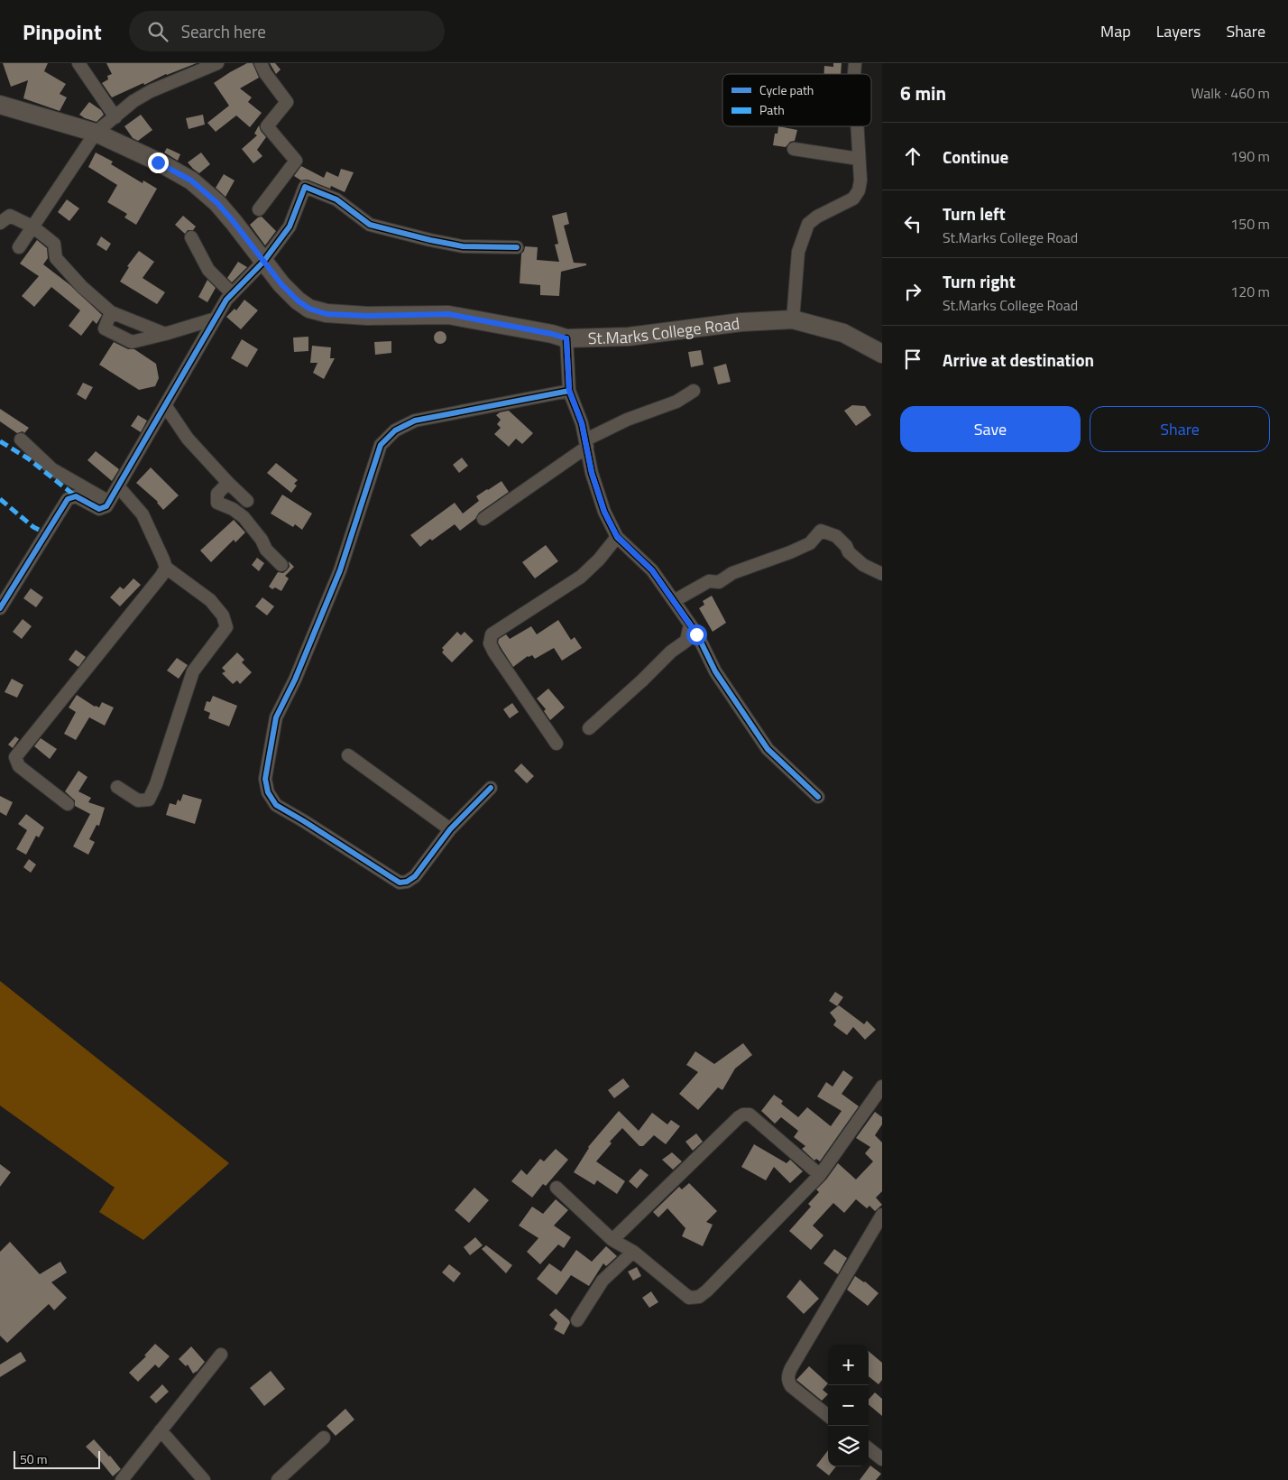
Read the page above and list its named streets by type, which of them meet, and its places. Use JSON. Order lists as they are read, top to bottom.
{
  "streets": {
    "main road": ["St.Marks College Road"]
  },
  "legend": ["Cycle path", "Path"],
  "scale_bar": "50 m",
  "page": {
    "header": "Pinpoint",
    "search": "Search here",
    "nav": ["Map", "Layers", "Share"],
    "heading": ["6 min", "Walk · 460 m"],
    "list": [
      ["Continue", "190 m"],
      ["Turn left", "St.Marks College Road", "150 m"],
      ["Turn right", "St.Marks College Road", "120 m"],
      "Arrive at destination"
    ],
    "buttons": ["Save", "Share"],
    "map_buttons": ["+", "−"],
    "scale": "50 m"
  }
}
